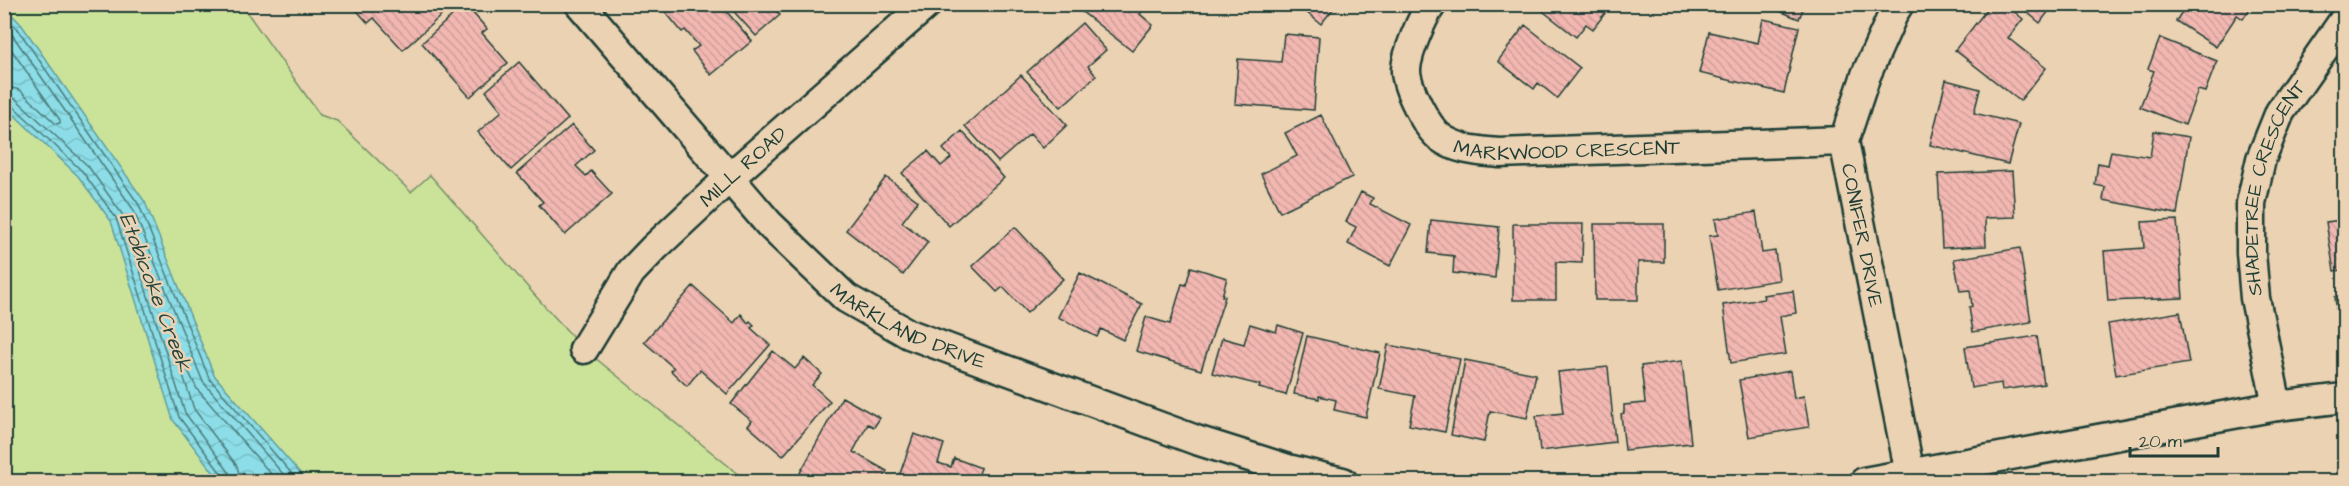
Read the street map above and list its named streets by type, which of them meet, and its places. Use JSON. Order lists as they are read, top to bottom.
{
  "streets": {
    "street": [
      "MARKWOOD CRESCENT",
      "MILL ROAD",
      "SHADETREE CRESCENT",
      "CONIFER DRIVE",
      "MARKLAND DRIVE"
    ]
  },
  "crossings": [
    ["MARKWOOD CRESCENT", "CONIFER DRIVE"],
    ["MILL ROAD", "MARKLAND DRIVE"]
  ],
  "water": ["Etobicoke Creek"],
  "scale_bar": "20 m"
}
